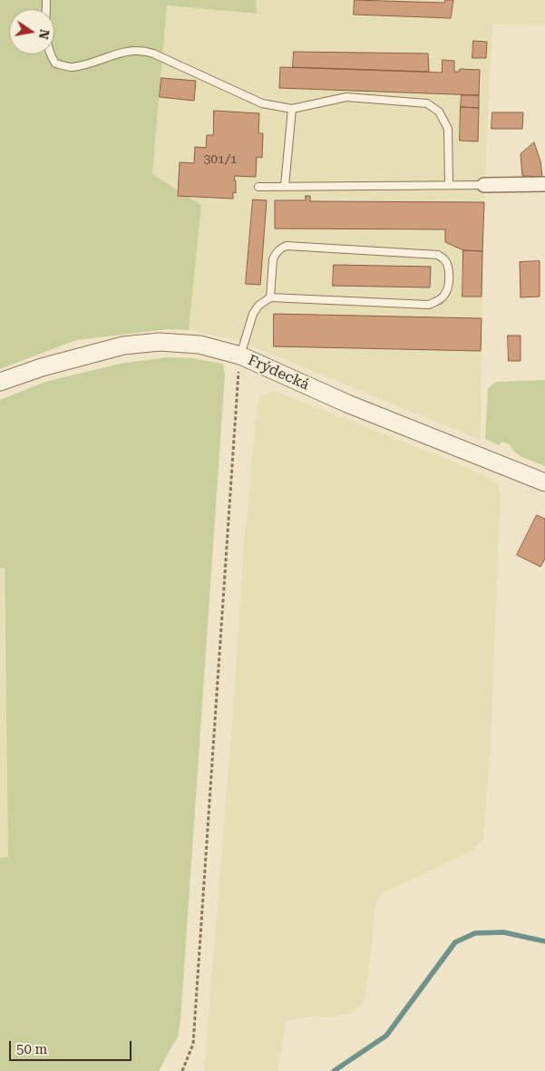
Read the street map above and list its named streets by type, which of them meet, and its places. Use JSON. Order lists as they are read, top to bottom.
{
  "streets": {
    "street": ["Frýdecká"]
  },
  "house_numbers": ["301/1"],
  "scale_bar": "50 m",
  "north": "right"
}
